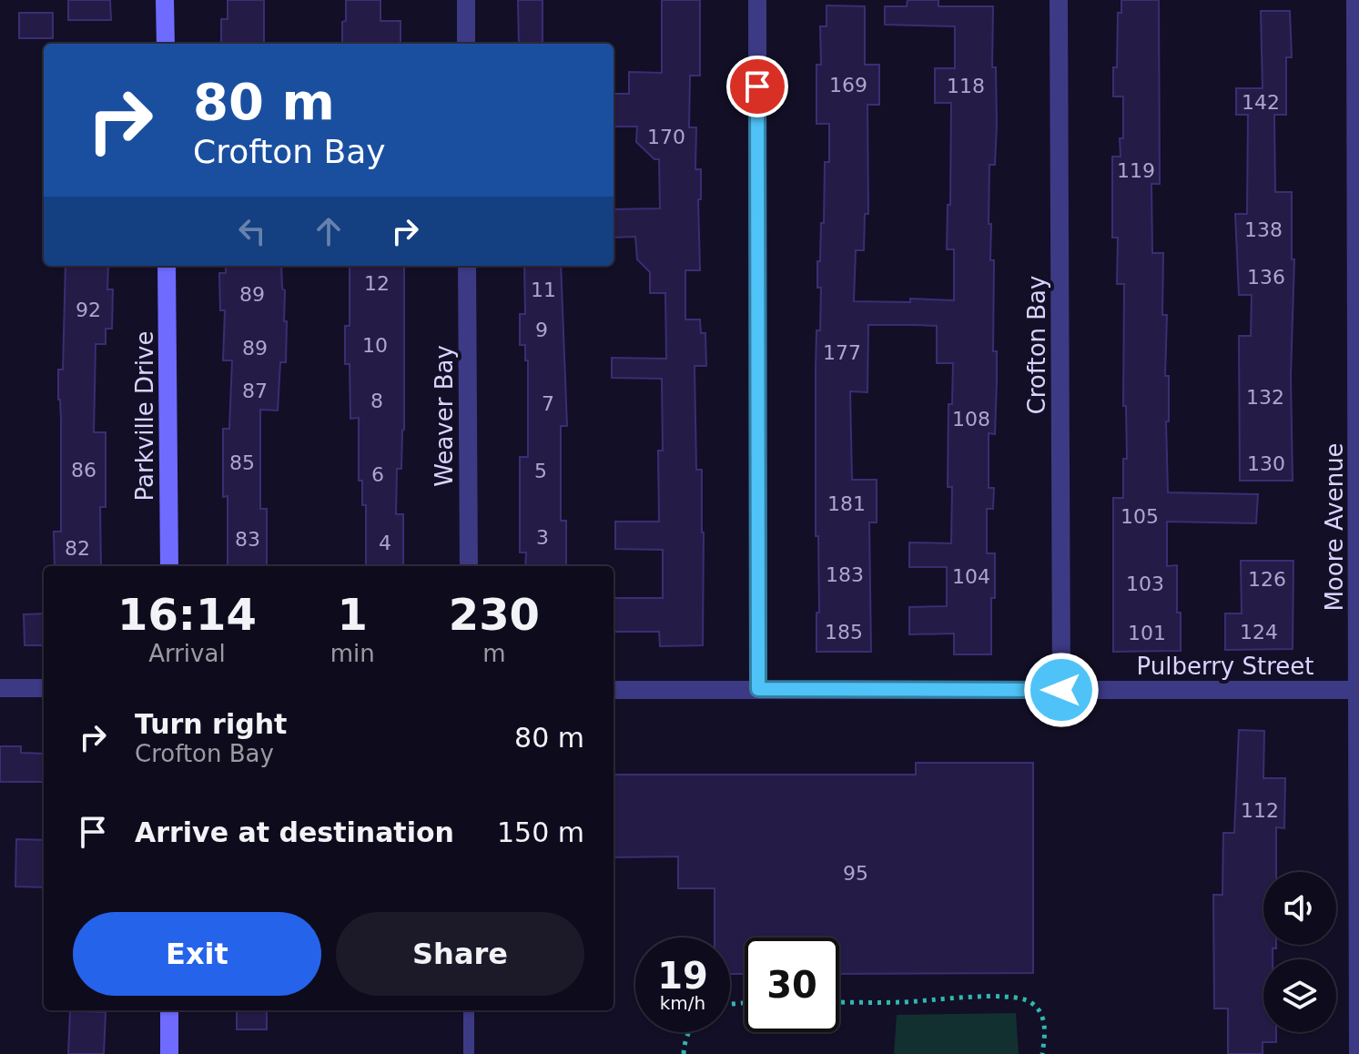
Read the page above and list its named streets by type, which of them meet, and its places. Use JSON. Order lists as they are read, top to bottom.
{
  "streets": {
    "street": [
      "Crofton Bay",
      "Parkville Drive",
      "Weaver Bay",
      "Moore Avenue",
      "Pulberry Street"
    ]
  },
  "crossings": [
    ["Crofton Bay", "Pulberry Street"],
    ["Moore Avenue", "Pulberry Street"]
  ],
  "house_numbers": [
    "169",
    "118",
    "142",
    "170",
    "119",
    "138",
    "136",
    "12",
    "11",
    "89",
    "92",
    "9",
    "10",
    "89",
    "177",
    "87",
    "132",
    "8",
    "7",
    "108",
    "85",
    "130",
    "86",
    "5",
    "6",
    "181",
    "105",
    "3",
    "83",
    "4",
    "82",
    "183",
    "104",
    "126",
    "103",
    "185",
    "124",
    "101",
    "112",
    "95"
  ],
  "page": {
    "turn": ["80 m", "Crofton Bay"],
    "eta": [
      "16:14",
      "Arrival",
      "1",
      "min",
      "230",
      "m"
    ],
    "list": [
      {
        "name": "Turn right",
        "note": "Crofton Bay",
        "value": "80 m"
      },
      {
        "name": "Arrive at destination",
        "value": "150 m"
      }
    ],
    "buttons": ["Exit", "Share"],
    "speed": "19 km/h",
    "limit": "30"
  }
}
